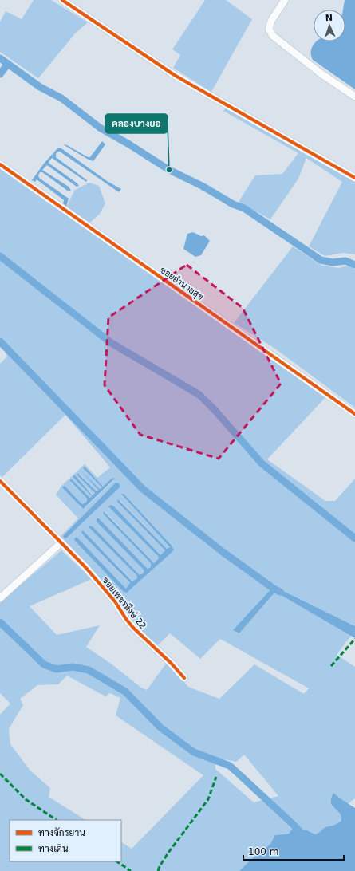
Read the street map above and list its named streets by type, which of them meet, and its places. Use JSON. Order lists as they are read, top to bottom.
{
  "streets": {
    "street": ["ซอยอำนวยสุข", "ซอยเพชรหึงษ์ 22"]
  },
  "places": ["คลองบางยอ"],
  "legend": ["ทางจักรยาน", "ทางเดิน"],
  "scale_bar": "100 m",
  "north": "top"
}
